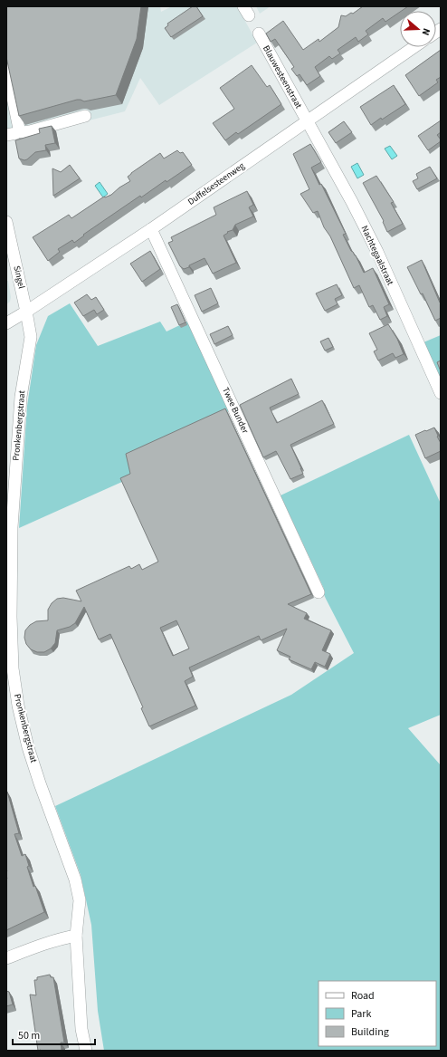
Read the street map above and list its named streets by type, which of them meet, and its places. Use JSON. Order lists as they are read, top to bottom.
{
  "streets": {
    "street": [
      "Blauwesteenstraat",
      "Duffelsesteenweg",
      "Nachtegaalstraat",
      "Singel",
      "Twee Bunder",
      "Pronkenbergstraat"
    ]
  },
  "crossings": [
    ["Blauwesteenstraat", "Duffelsesteenweg"],
    ["Blauwesteenstraat", "Nachtegaalstraat"],
    ["Duffelsesteenweg", "Nachtegaalstraat"],
    ["Duffelsesteenweg", "Singel"],
    ["Duffelsesteenweg", "Twee Bunder"],
    ["Duffelsesteenweg", "Pronkenbergstraat"],
    ["Singel", "Pronkenbergstraat"]
  ],
  "legend": ["Road", "Park", "Building"],
  "scale_bar": "50 m",
  "north": "right"
}
